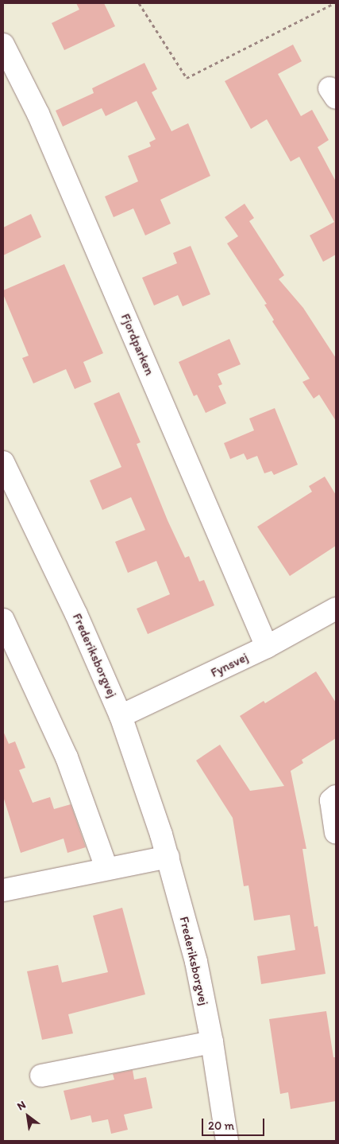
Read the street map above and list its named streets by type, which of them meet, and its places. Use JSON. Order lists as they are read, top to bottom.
{
  "streets": {
    "street": ["Fjordparken", "Frederiksborgvej", "Fynsvej"]
  },
  "crossings": [
    ["Fjordparken", "Fynsvej"],
    ["Frederiksborgvej", "Fynsvej"]
  ],
  "scale_bar": "20 m",
  "north": "top left"
}
